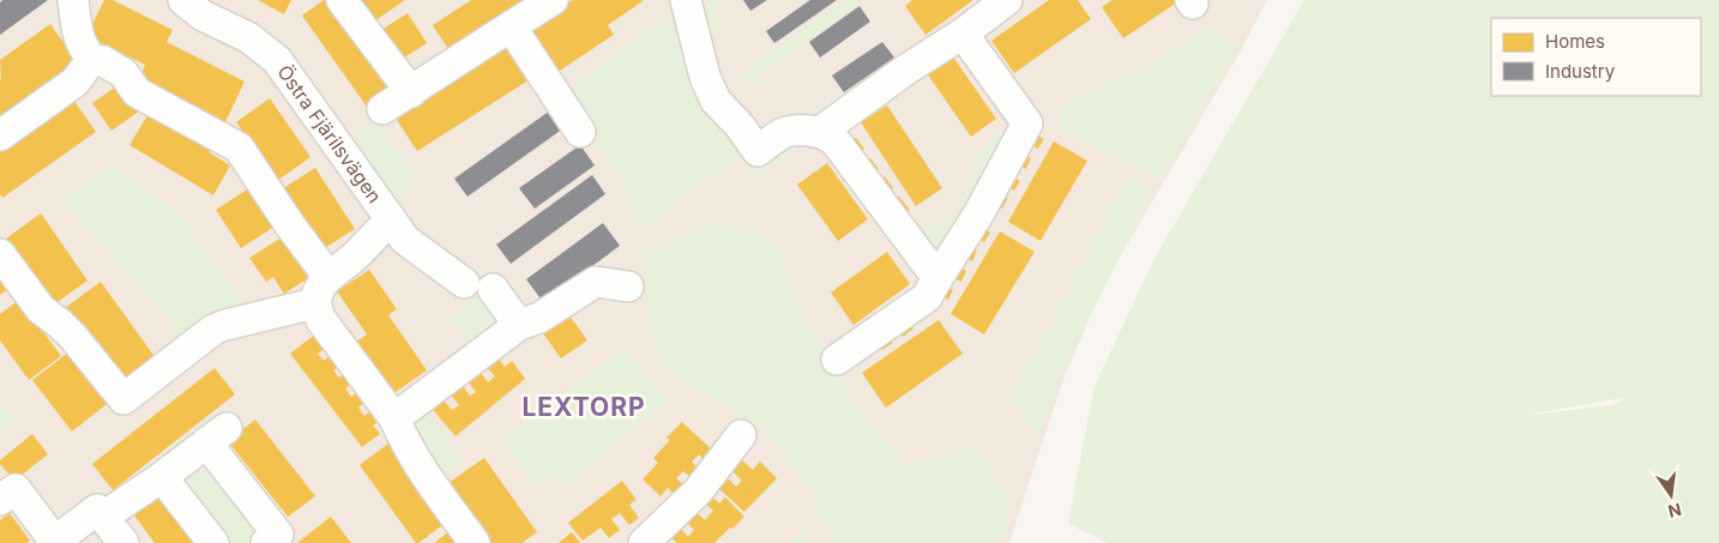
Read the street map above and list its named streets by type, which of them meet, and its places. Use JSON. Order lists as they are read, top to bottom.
{
  "streets": {
    "street": ["Östra Fjärilsvägen"]
  },
  "districts": ["LEXTORP"],
  "legend": ["Homes", "Industry"],
  "north": "bottom"
}
